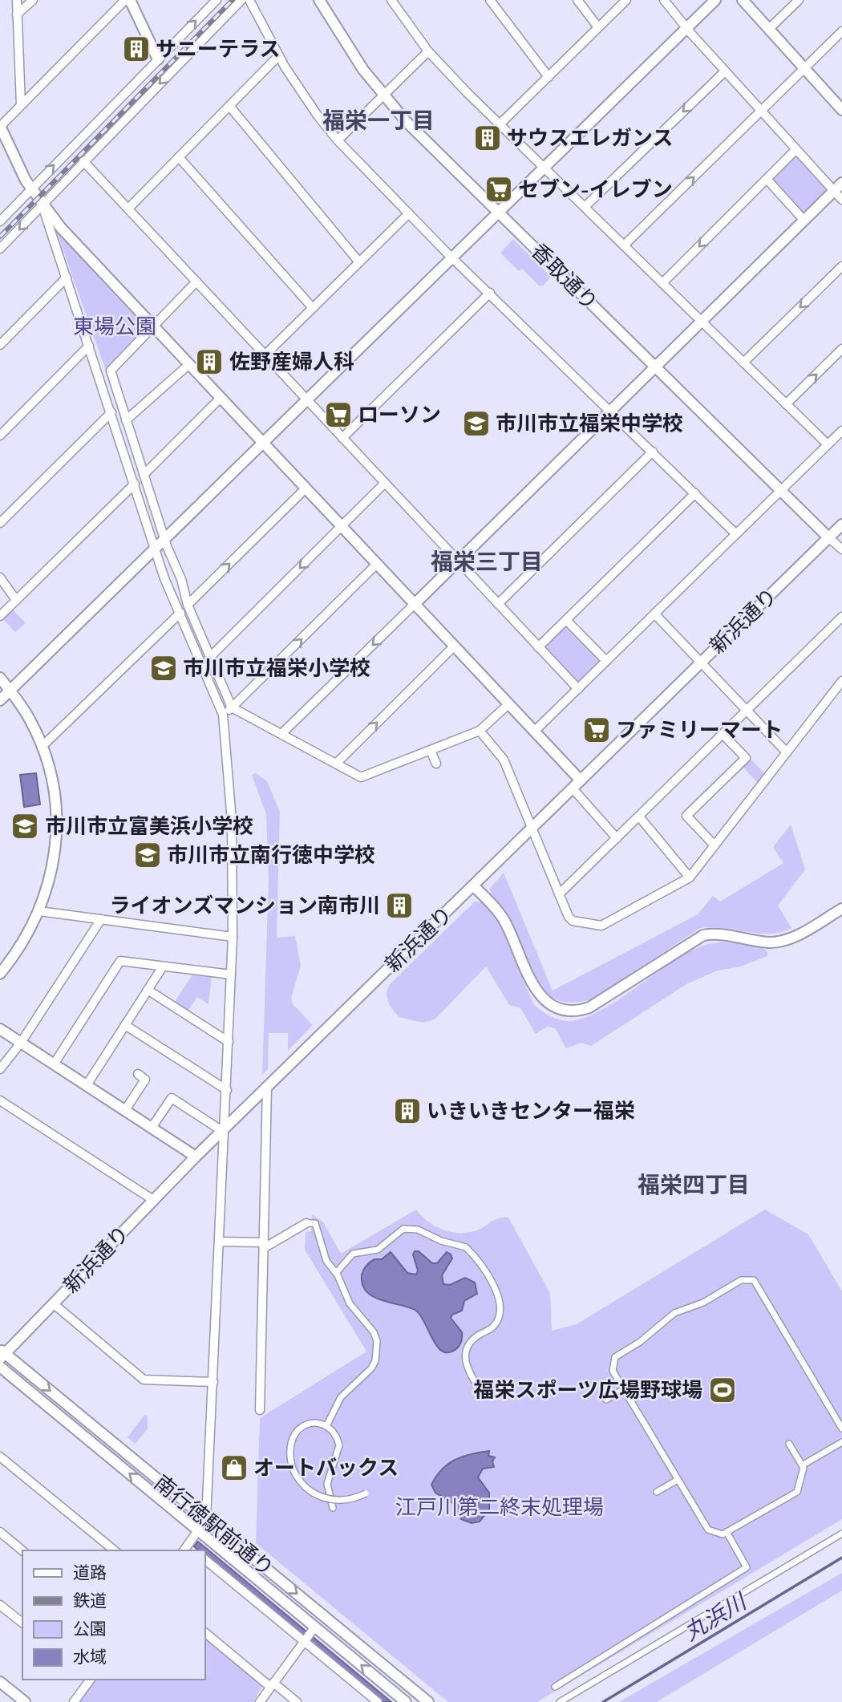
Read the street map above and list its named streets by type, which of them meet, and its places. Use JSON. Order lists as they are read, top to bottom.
{
  "streets": {
    "street": ["香取通り", "新浜通り", "南行徳駅前通り"]
  },
  "crossings": [
    ["香取通り", "新浜通り"],
    ["新浜通り", "南行徳駅前通り"]
  ],
  "districts": ["福栄一丁目", "福栄三丁目", "福栄四丁目"],
  "water": ["丸浜川"],
  "parks": ["東場公園", "江戸川第二終末処理場"],
  "places": {
    "building": [
      "サニーテラス",
      "サウスエレガンス",
      "佐野産婦人科",
      "ライオンズマンション南市川",
      "いきいきセンター福栄"
    ],
    "supermarket": ["セブン-イレブン", "ローソン", "ファミリーマート"],
    "school or university": [
      "市川市立福栄中学校",
      "市川市立福栄小学校",
      "市川市立富美浜小学校",
      "市川市立南行徳中学校"
    ],
    "sports": ["福栄スポーツ広場野球場"],
    "shop": ["オートバックス"]
  },
  "legend": [
    "道路",
    "鉄道",
    "公園",
    "水域"
  ]
}
